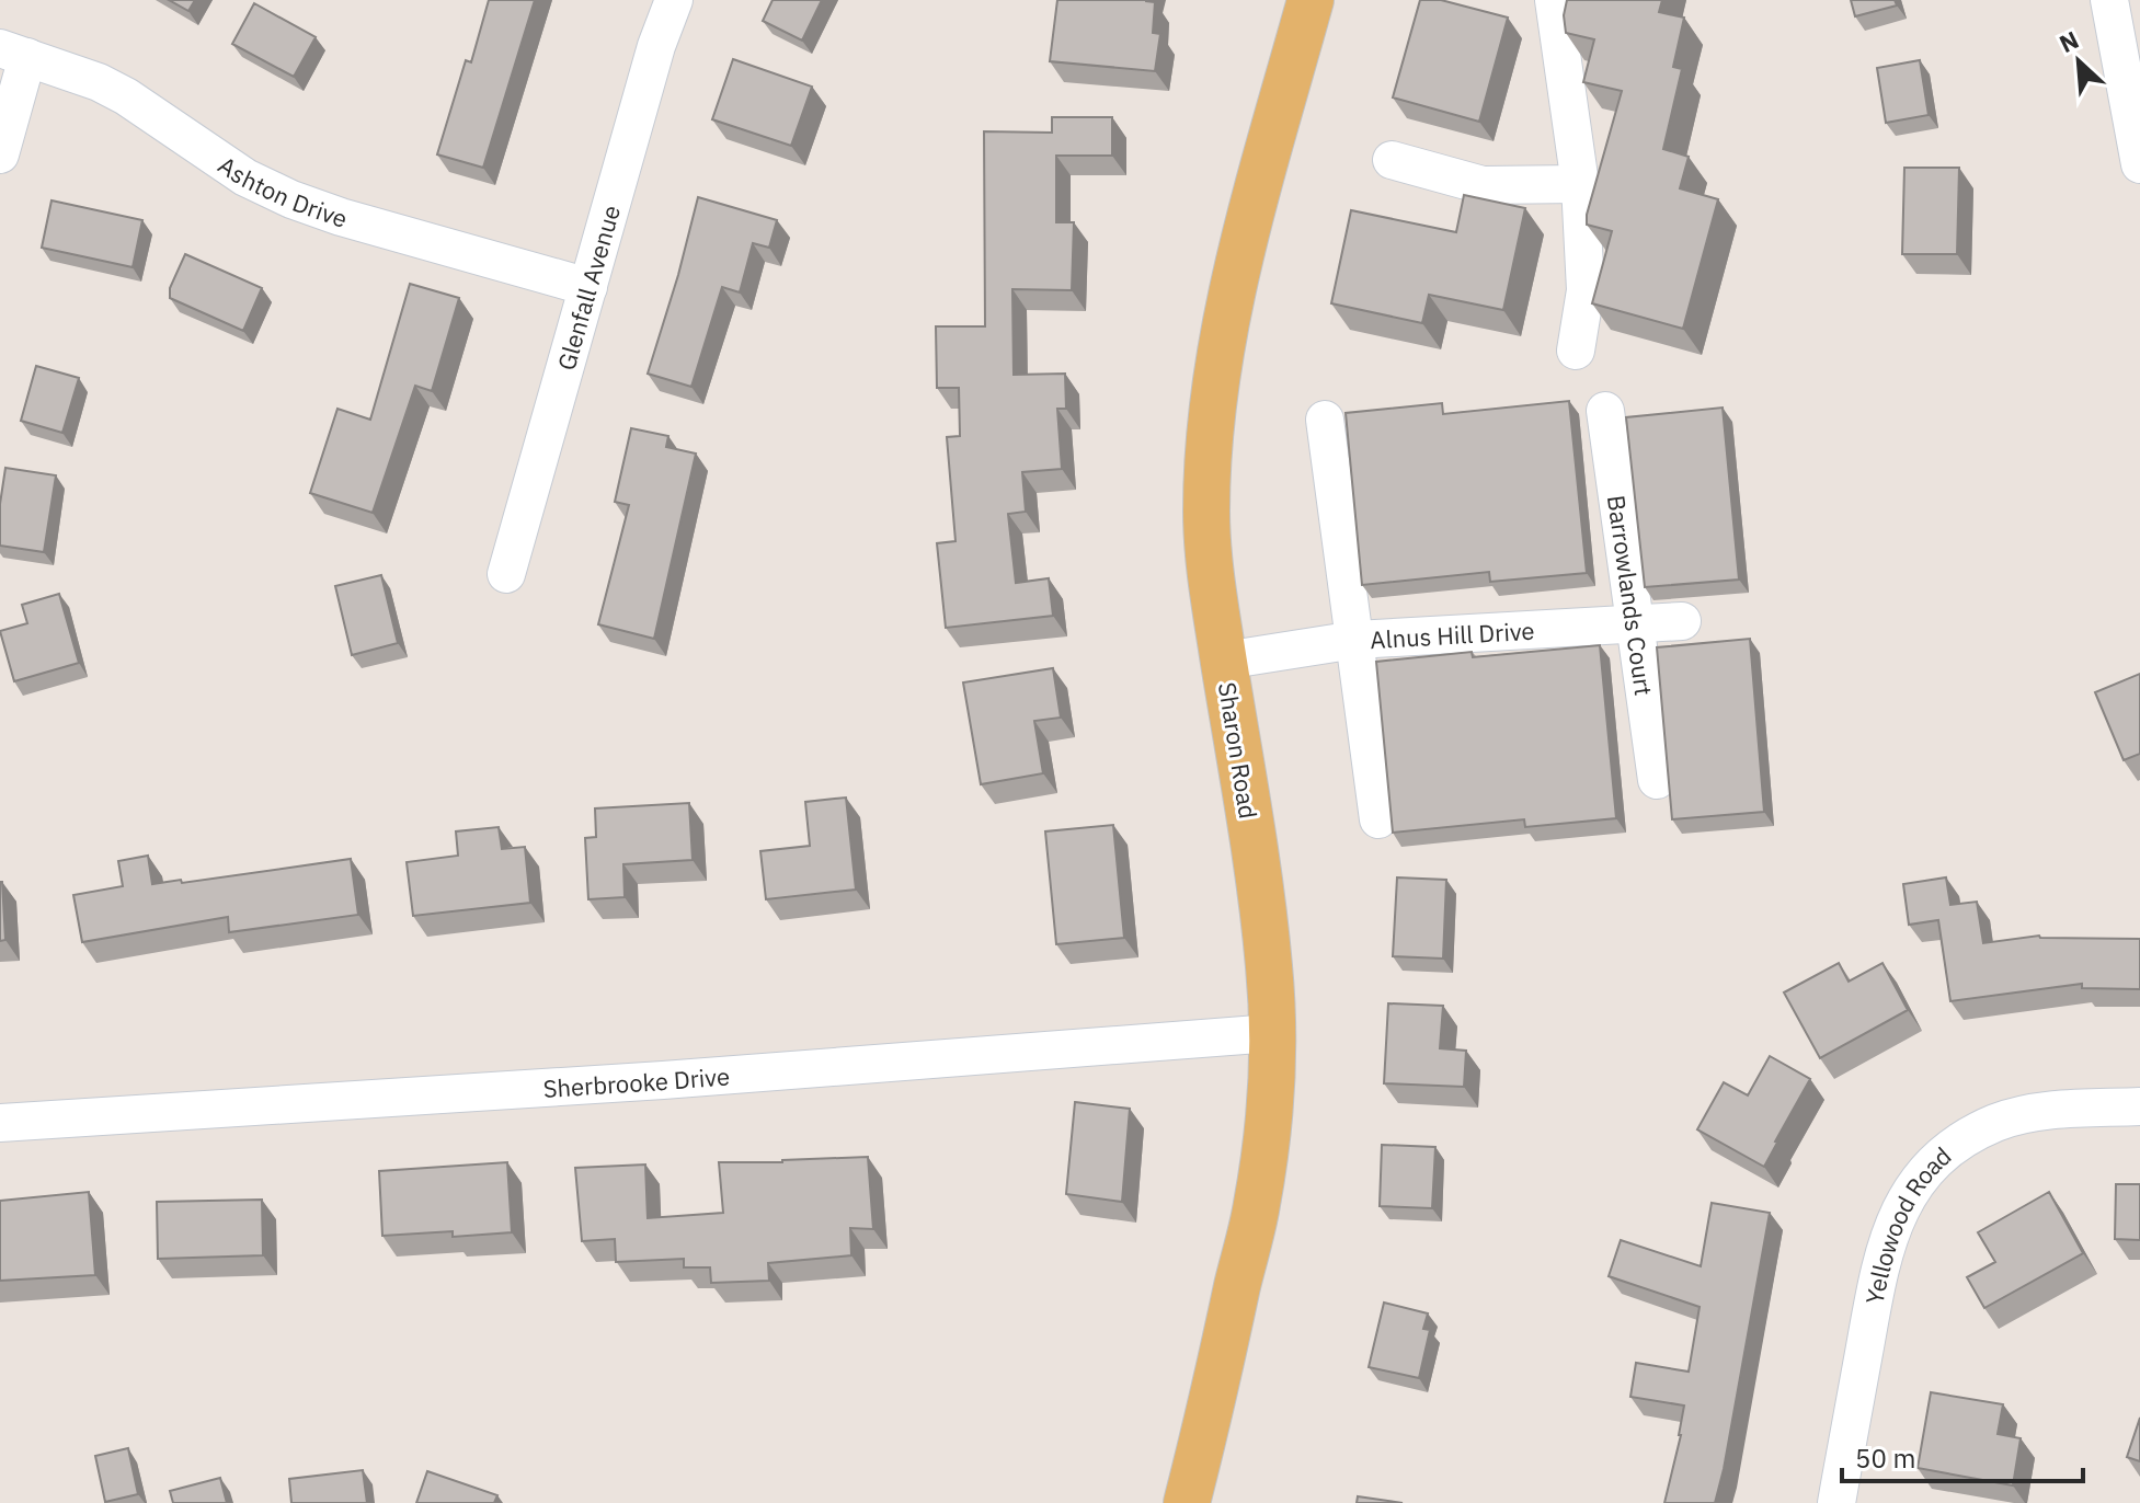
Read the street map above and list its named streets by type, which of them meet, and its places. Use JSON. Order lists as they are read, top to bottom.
{
  "streets": {
    "main road": ["Sharon Road"],
    "street": [
      "Ashton Drive",
      "Glenfall Avenue",
      "Barrowlands Court",
      "Alnus Hill Drive",
      "Sherbrooke Drive",
      "Yellowood Road"
    ]
  },
  "crossings": [
    ["Ashton Drive", "Glenfall Avenue"],
    ["Barrowlands Court", "Alnus Hill Drive"],
    ["Alnus Hill Drive", "Sharon Road"],
    ["Sharon Road", "Sherbrooke Drive"]
  ],
  "scale_bar": "50 m",
  "north": "top left"
}
